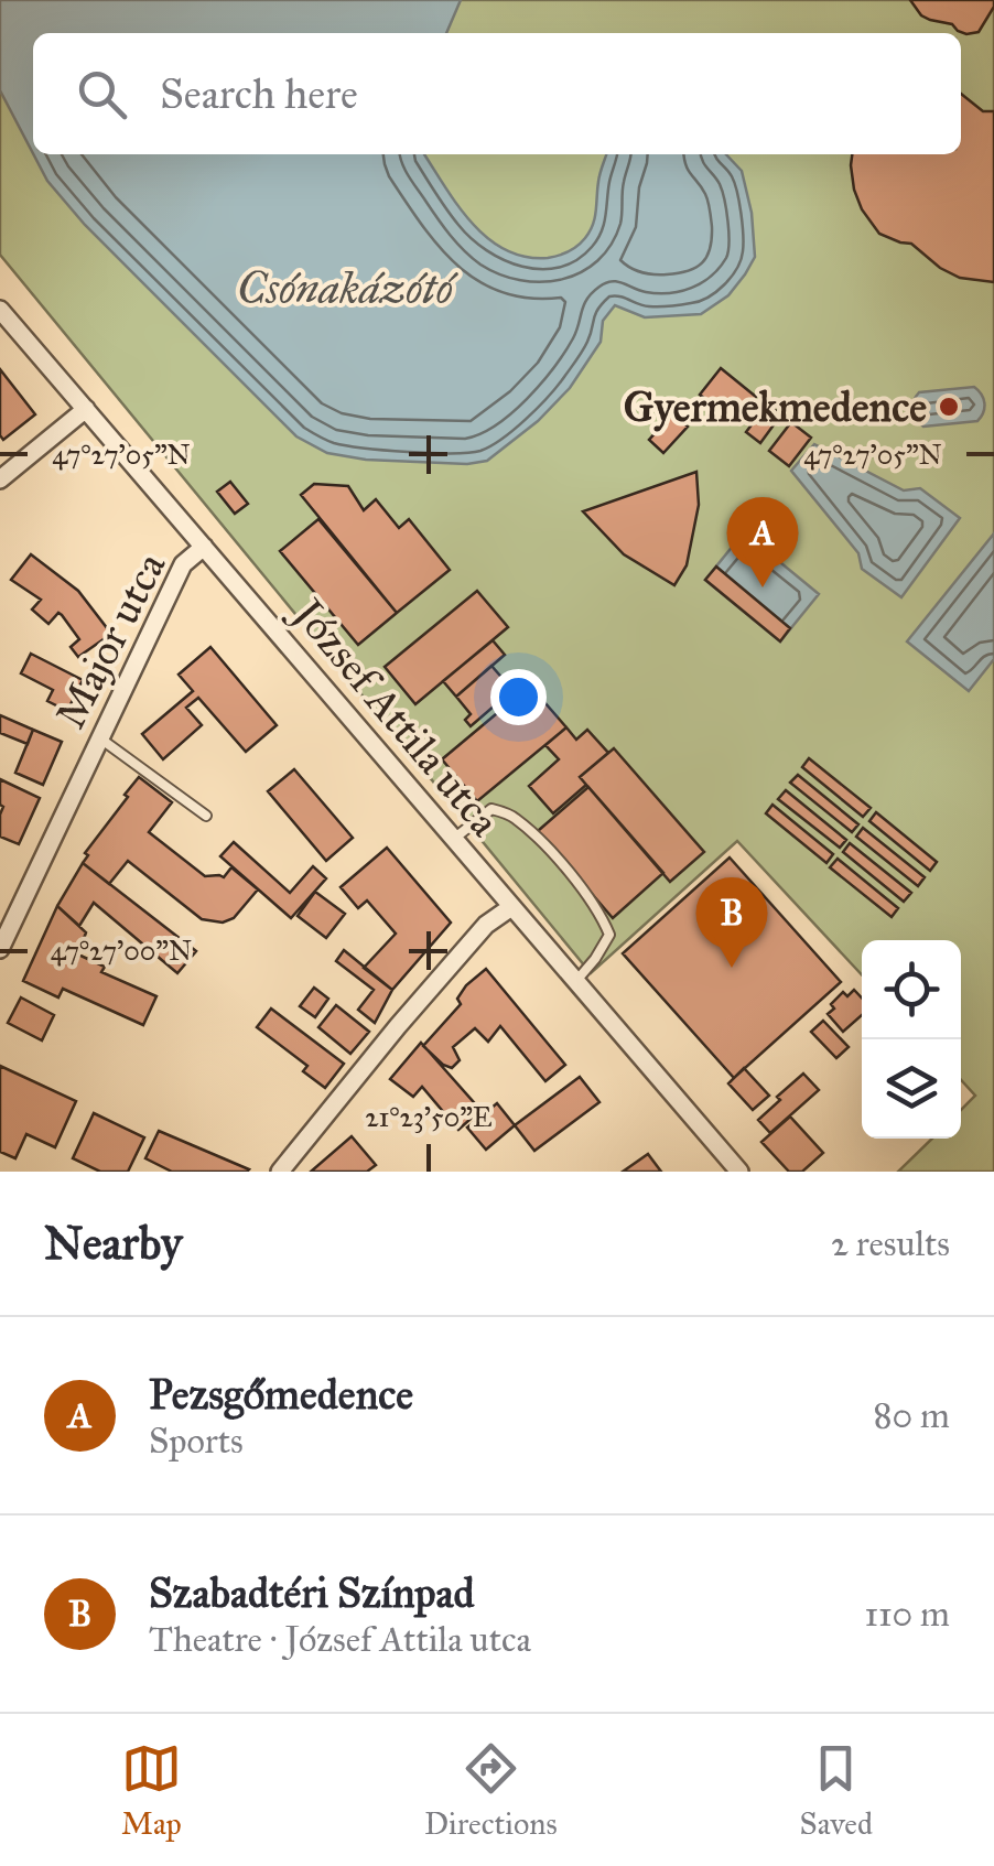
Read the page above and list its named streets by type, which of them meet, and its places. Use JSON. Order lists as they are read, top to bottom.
{
  "streets": {
    "street": ["Major utca", "József Attila utca"]
  },
  "crossings": [
    ["Major utca", "József Attila utca"]
  ],
  "water": ["Csónakázótó"],
  "places": ["Gyermekmedence"],
  "page": {
    "search": "Search here",
    "pins": ["A", "B"],
    "heading": ["Nearby", "2 results"],
    "list": [
      {
        "mark": "A",
        "name": "Pezsgőmedence",
        "note": "Sports",
        "value": "80 m"
      },
      {
        "mark": "B",
        "name": "Szabadtéri Színpad",
        "note": "Theatre · József Attila utca",
        "value": "110 m"
      }
    ],
    "nav": ["Map", "Directions", "Saved"]
  },
  "coordinates": ["47°27'05\"N", "47°27'00\"N", "21°23'50\"E"]
}
